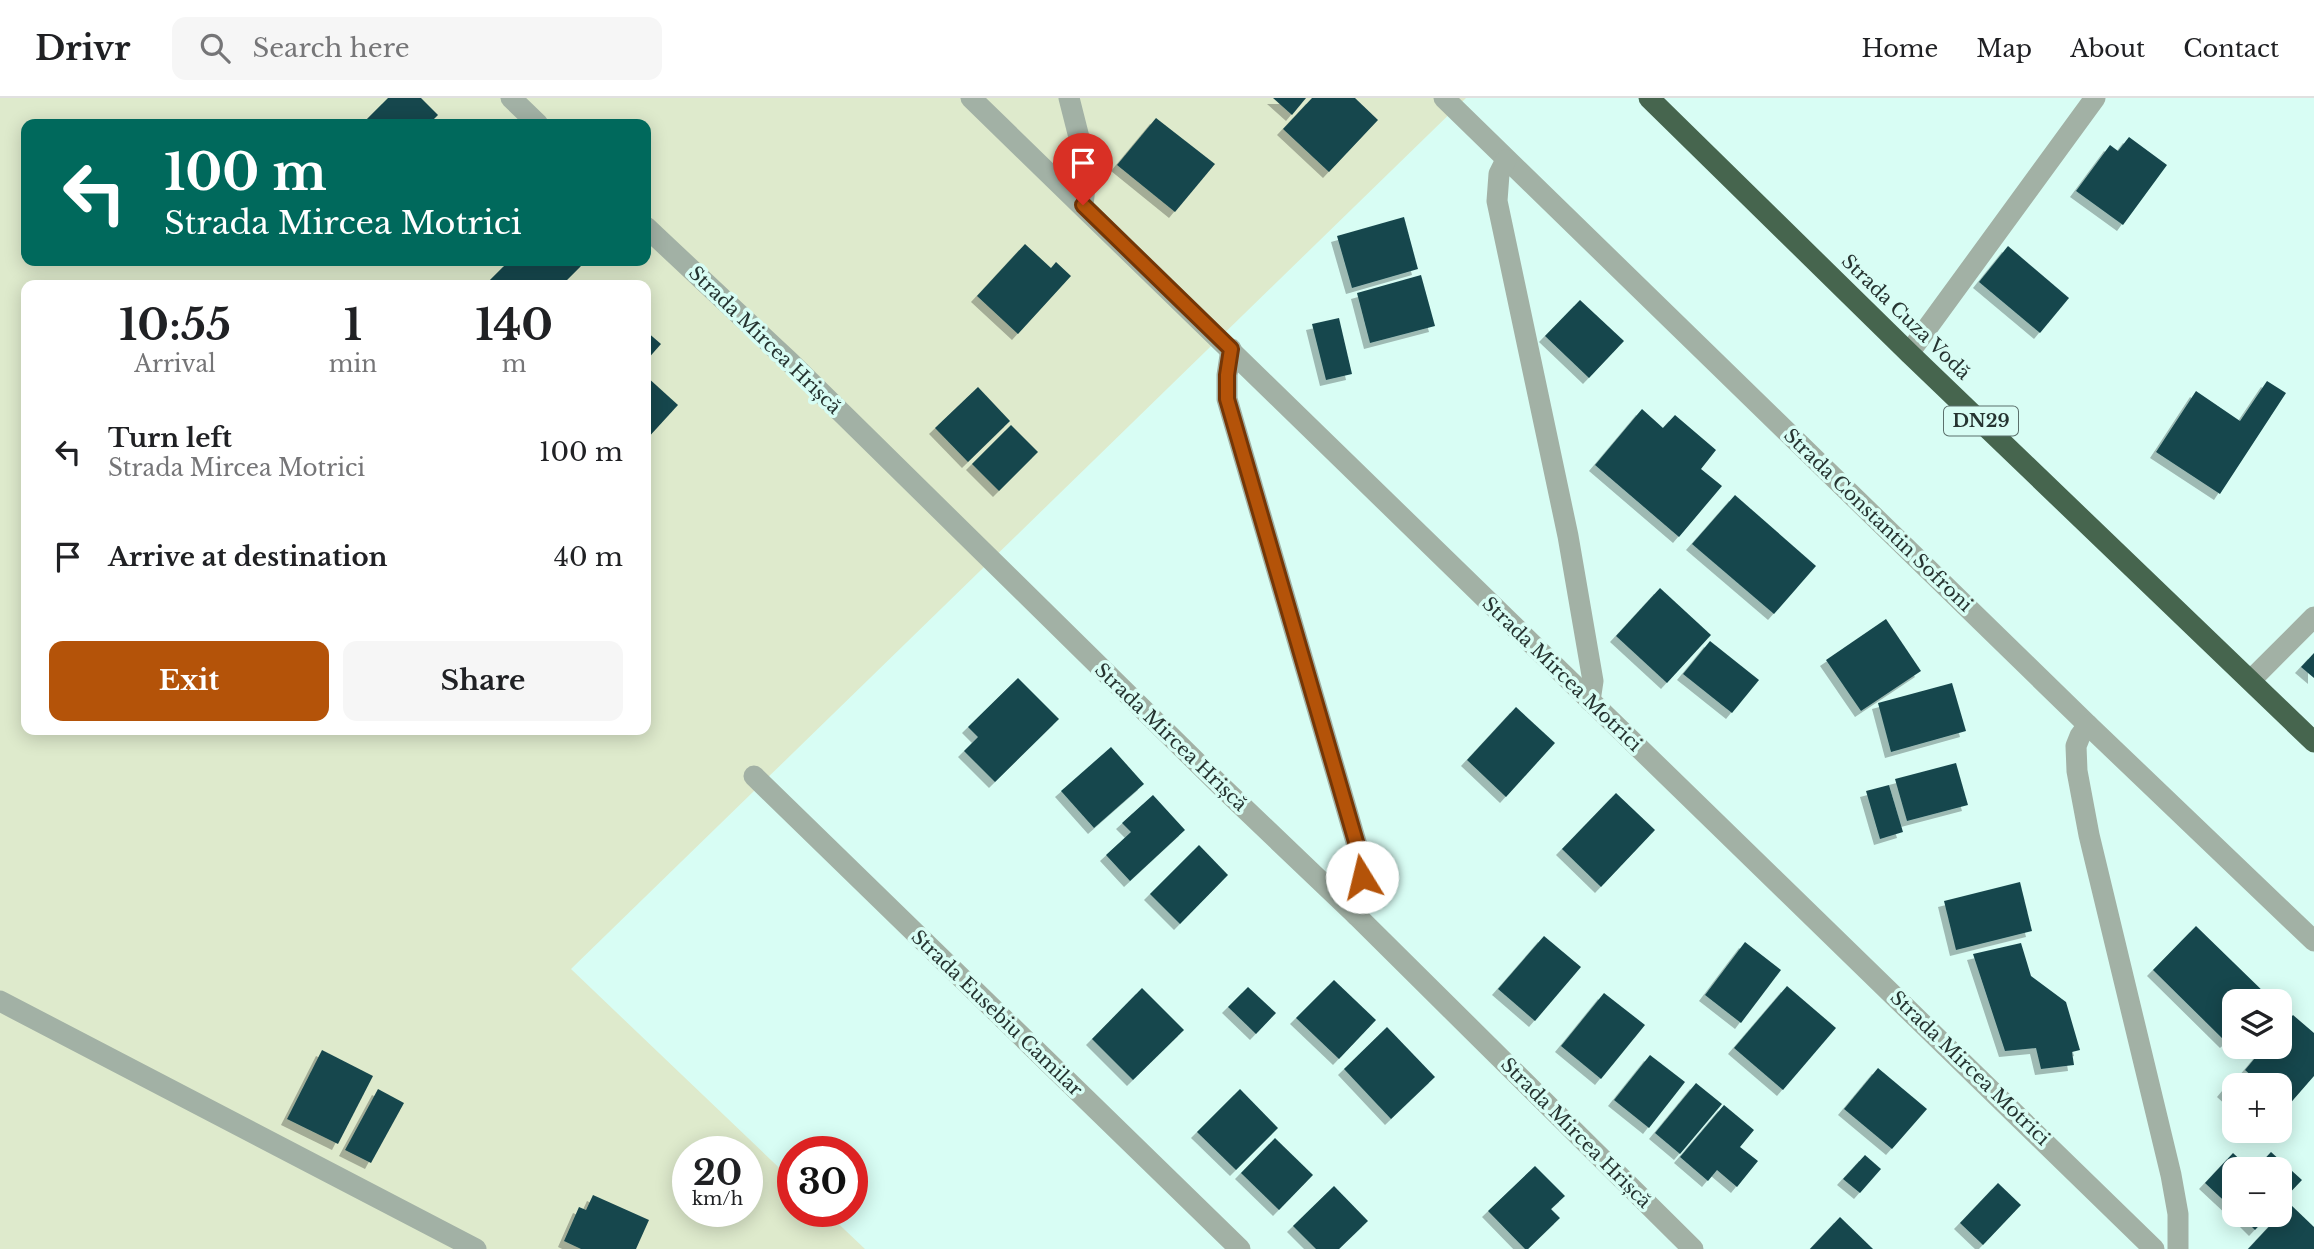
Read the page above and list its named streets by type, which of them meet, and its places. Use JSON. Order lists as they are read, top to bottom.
{
  "streets": {
    "highway": ["Strada Cuza Vodă", "DN29"],
    "street": [
      "Strada Mircea Hrișcă",
      "Strada Constantin Sofroni",
      "Strada Mircea Motrici",
      "Strada Eusebiu Camilar"
    ]
  },
  "page": {
    "header": "Drivr",
    "search": "Search here",
    "nav": [
      "Home",
      "Map",
      "About",
      "Contact"
    ],
    "turn": ["100 m", "Strada Mircea Motrici"],
    "eta": [
      "10:55",
      "Arrival",
      "1",
      "min",
      "140",
      "m"
    ],
    "list": [
      {
        "name": "Turn left",
        "note": "Strada Mircea Motrici",
        "value": "100 m"
      },
      {
        "name": "Arrive at destination",
        "value": "40 m"
      }
    ],
    "buttons": ["Exit", "Share"],
    "map_buttons": ["+", "−"],
    "speed": "20 km/h",
    "limit": "30"
  }
}
